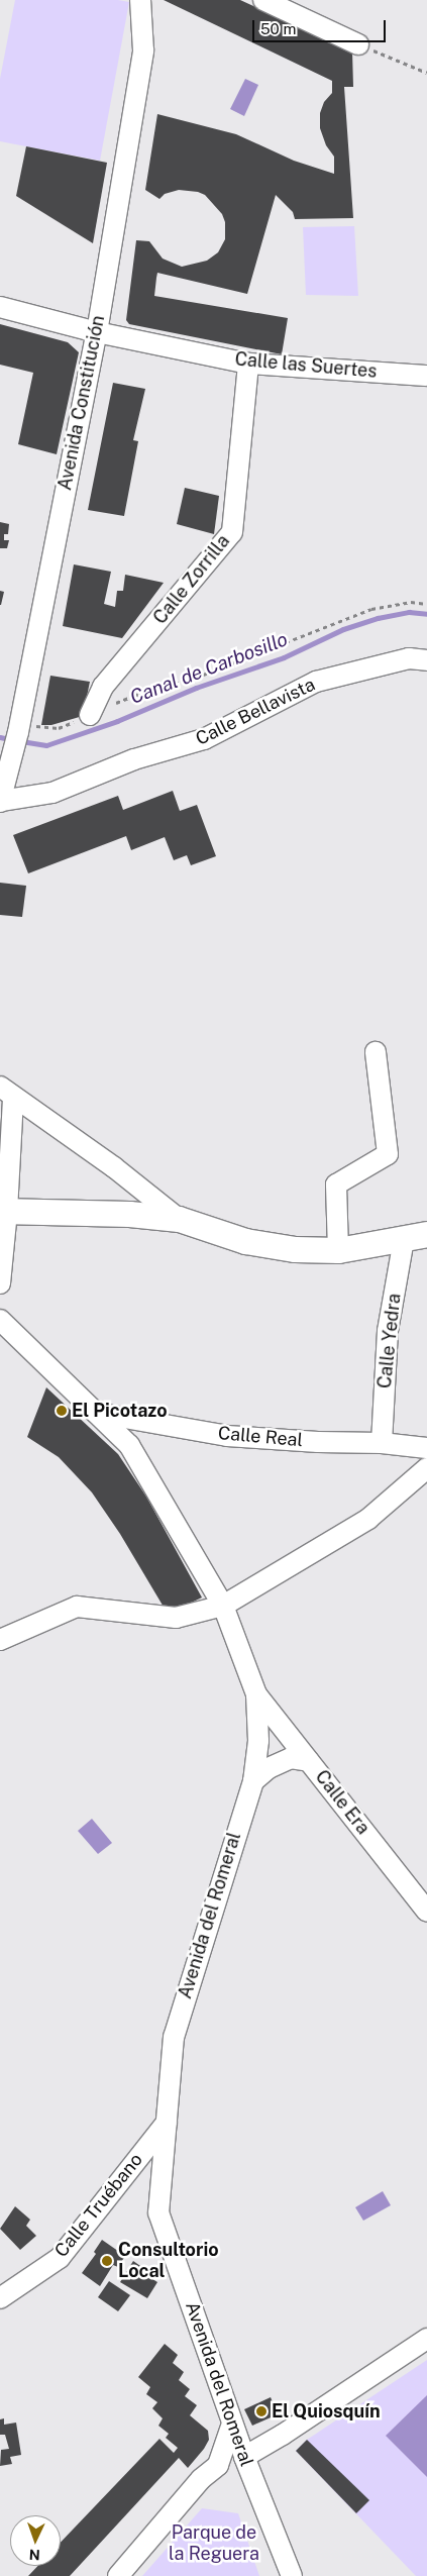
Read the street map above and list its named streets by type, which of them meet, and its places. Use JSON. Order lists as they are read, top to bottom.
{
  "streets": {
    "street": [
      "Calle las Suertes",
      "Avenida Constitución",
      "Calle Zorrilla",
      "Calle Bellavista",
      "Calle Yedra",
      "Calle Real",
      "Calle Era",
      "Avenida del Romeral",
      "Calle Truébano"
    ]
  },
  "crossings": [
    ["Calle las Suertes", "Avenida Constitución"],
    ["Calle las Suertes", "Calle Zorrilla"],
    ["Avenida Constitución", "Calle Bellavista"],
    ["Calle Yedra", "Calle Real"],
    ["Calle Real", "Avenida del Romeral"],
    ["Calle Era", "Avenida del Romeral"],
    ["Avenida del Romeral", "Calle Truébano"]
  ],
  "water": ["Canal de Carbosillo"],
  "parks": ["Parque de la Reguera"],
  "places": ["El Picotazo", "Consultorio Local", "El Quiosquín"],
  "scale_bar": "50 m",
  "north": "bottom"
}
